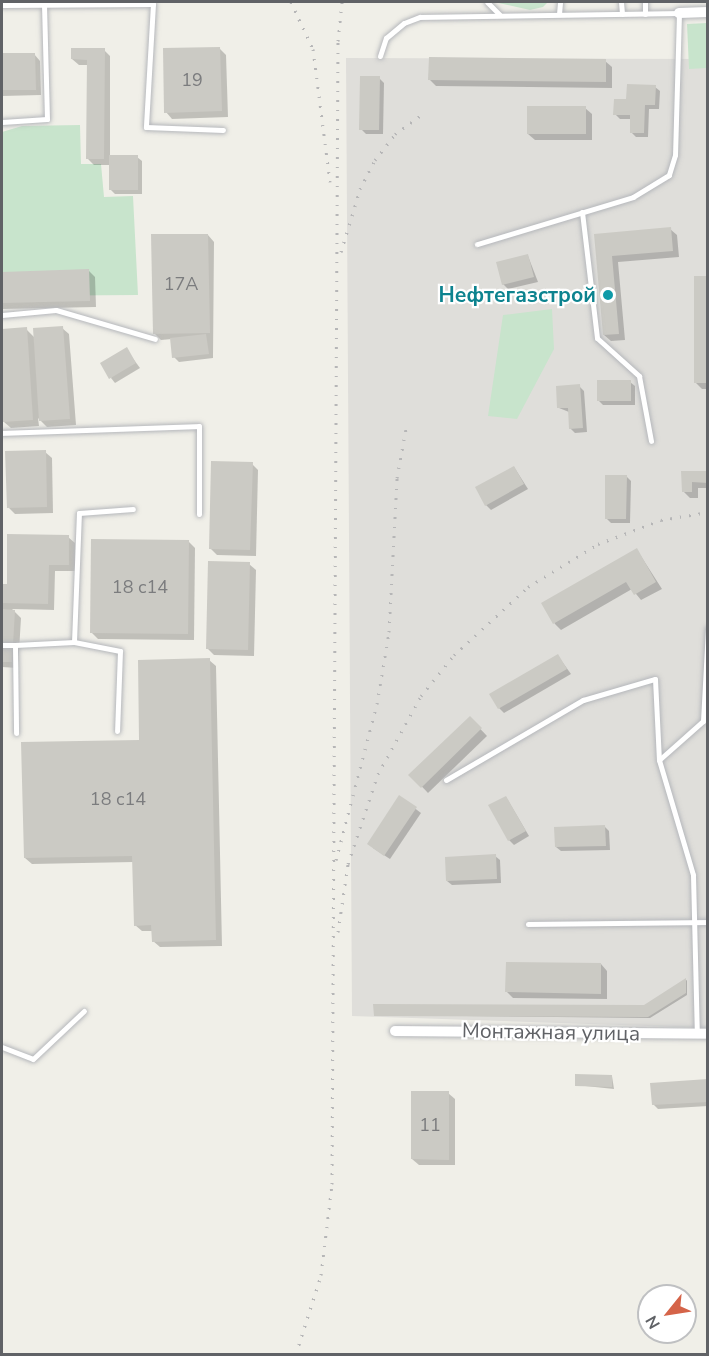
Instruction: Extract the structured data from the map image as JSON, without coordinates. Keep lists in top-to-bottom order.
{
  "streets": {
    "street": ["Монтажная улица"]
  },
  "places": ["Нефтегазстрой"],
  "house_numbers": [
    "19",
    "17А",
    "18 с14",
    "18 с14",
    "11"
  ],
  "north": "bottom left"
}
